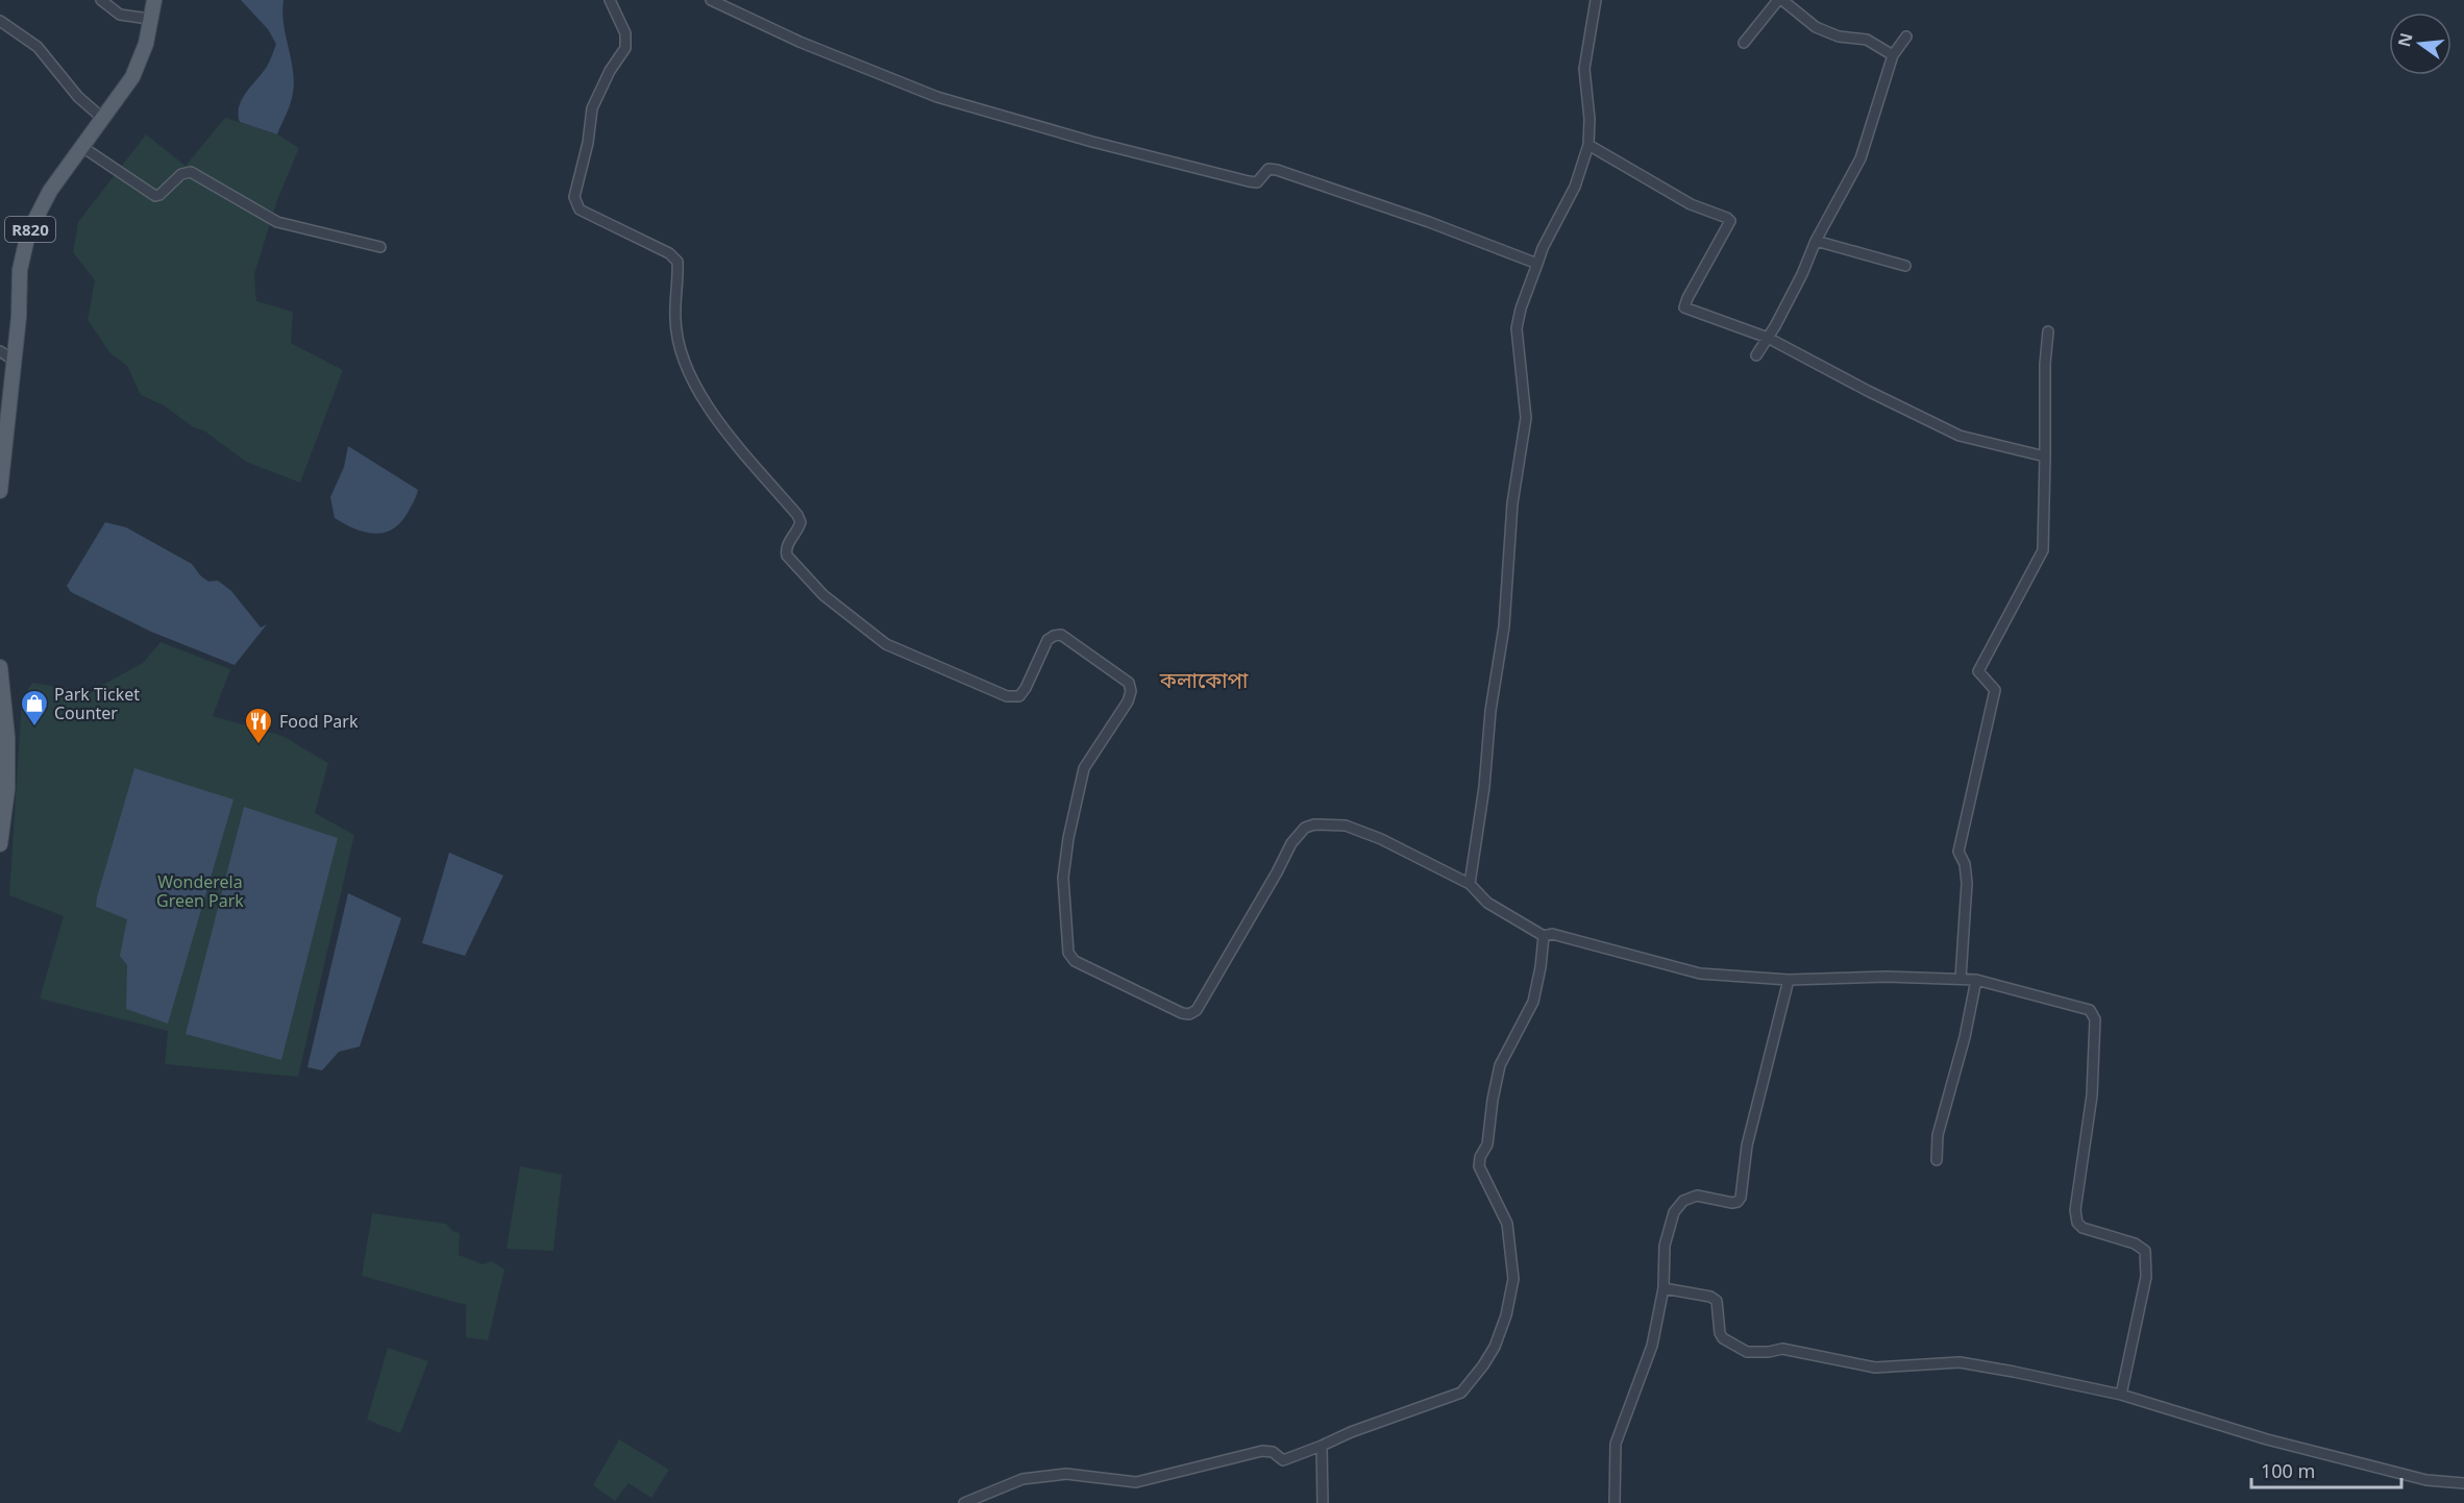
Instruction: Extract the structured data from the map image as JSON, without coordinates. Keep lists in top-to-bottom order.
{
  "streets": {
    "main road": ["R820"]
  },
  "districts": ["কলাকোপা"],
  "parks": ["Wonderela Green Park"],
  "places": {
    "shop": ["Park Ticket Counter"],
    "restaurant": ["Food Park"]
  },
  "scale_bar": "100 m",
  "north": "left"
}
